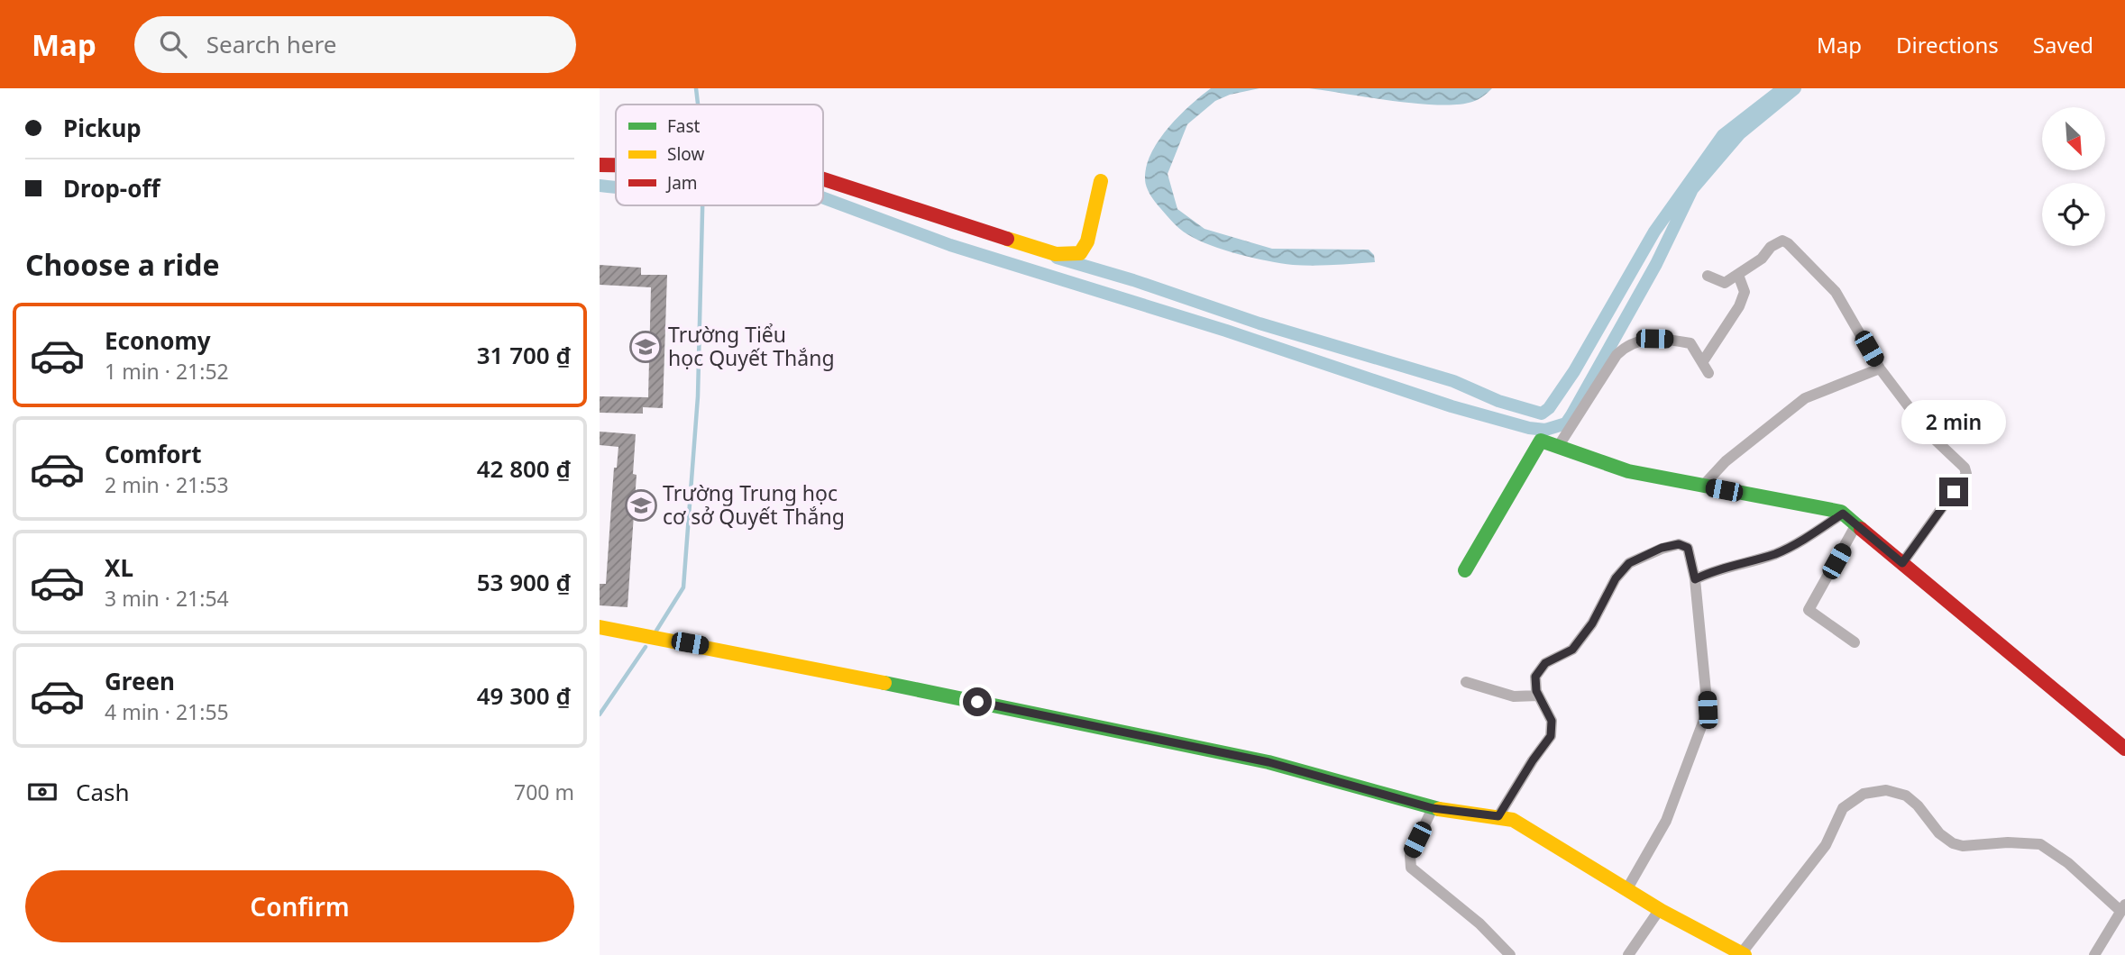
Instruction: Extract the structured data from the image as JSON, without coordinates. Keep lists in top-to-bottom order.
{
  "places": {
    "school or university": ["Trường Tiểu học Quyết Thắng", "Trường Trung học cơ sở Quyết Thắng"]
  },
  "legend": ["Fast", "Slow", "Jam"],
  "north": "bottom right",
  "page": {
    "header": "Map",
    "search": "Search here",
    "nav": ["Map", "Directions", "Saved"],
    "banner": ["Pickup", "Drop-off"],
    "heading": "Choose a ride",
    "list": [
      {
        "name": "Economy",
        "note": "1 min · 21:52",
        "value": "31 700 ₫"
      },
      {
        "name": "Comfort",
        "note": "2 min · 21:53",
        "value": "42 800 ₫"
      },
      {
        "name": "XL",
        "note": "3 min · 21:54",
        "value": "53 900 ₫"
      },
      {
        "name": "Green",
        "note": "4 min · 21:55",
        "value": "49 300 ₫"
      }
    ],
    "bubble": "2 min",
    "pay": ["Cash", "700 m"],
    "buttons": "Confirm"
  }
}
